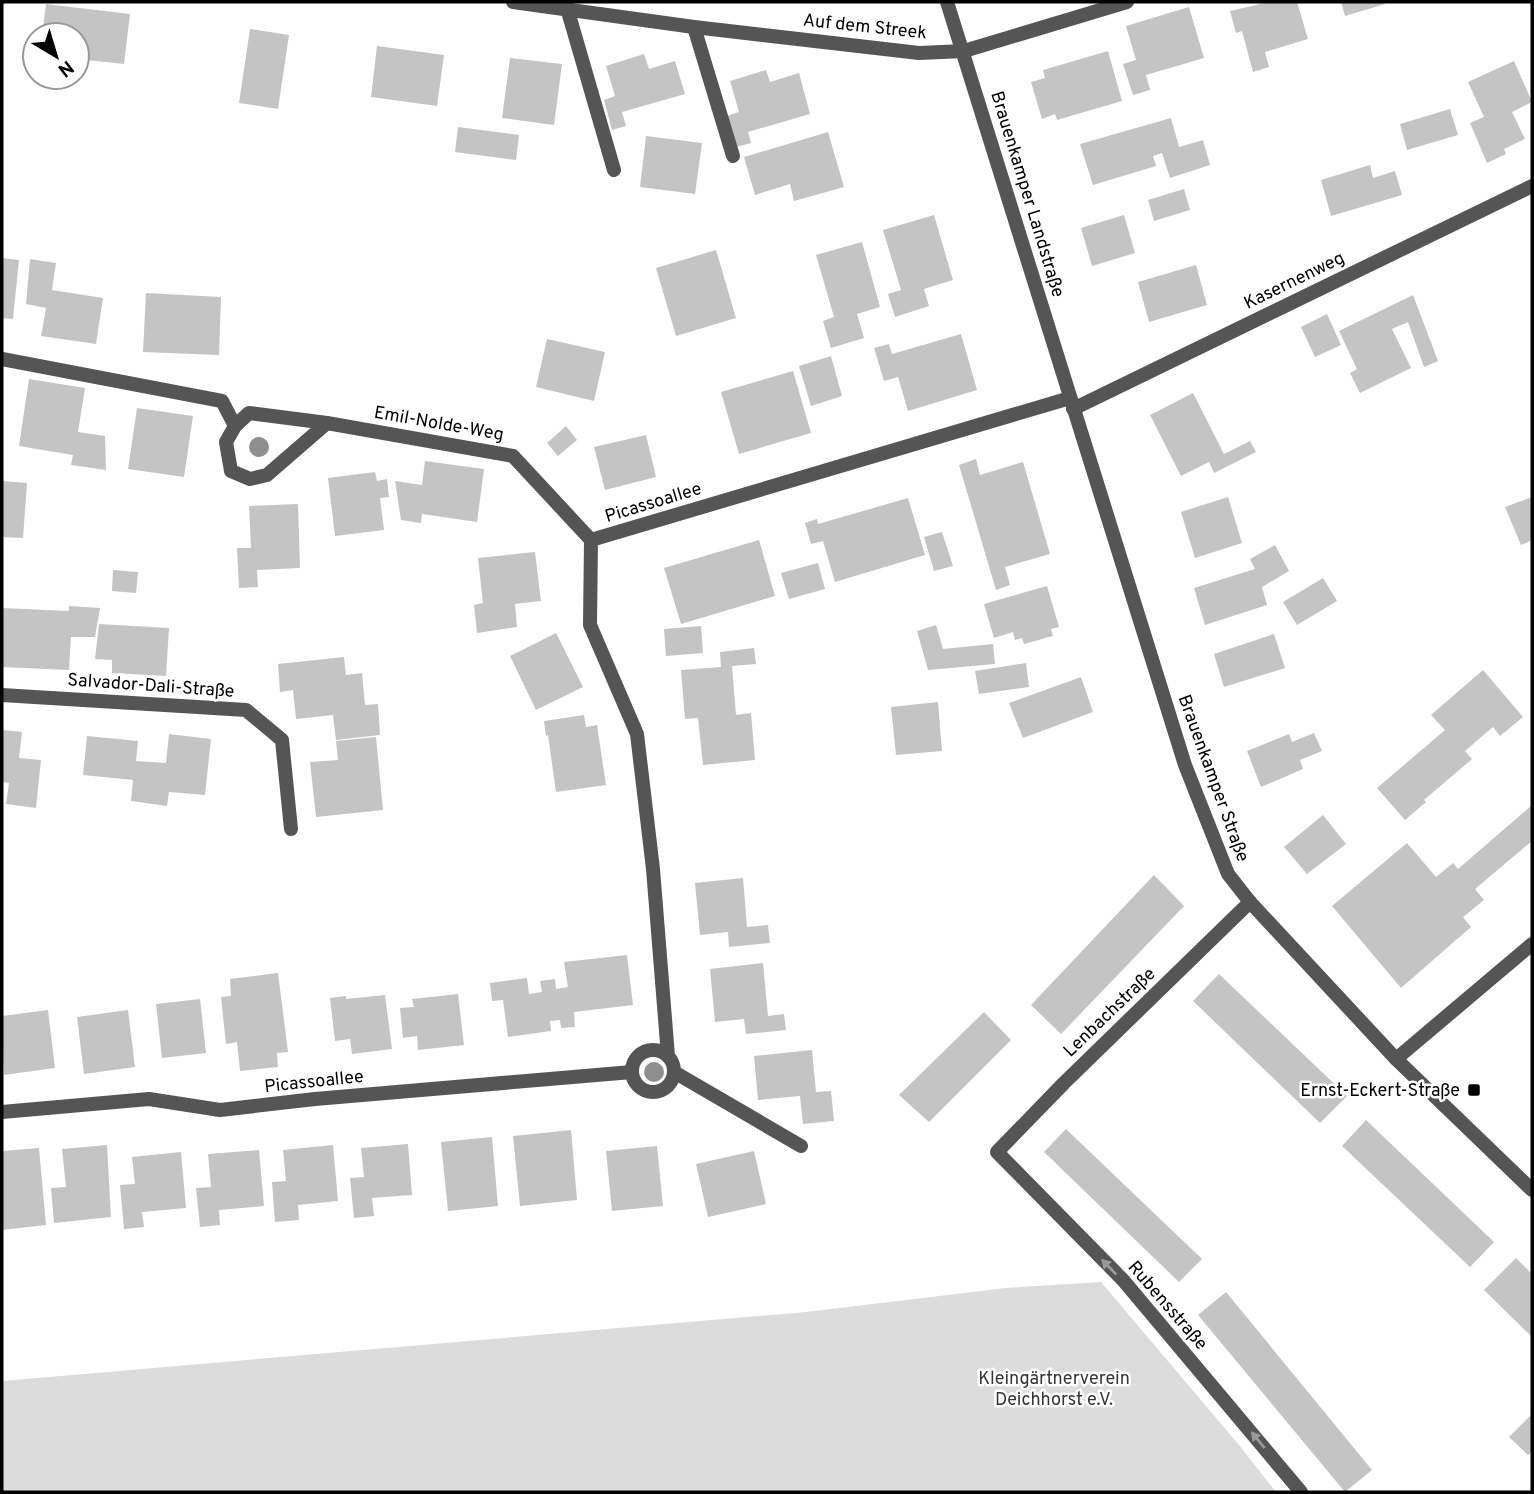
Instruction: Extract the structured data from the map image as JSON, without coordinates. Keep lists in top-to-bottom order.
{
  "streets": {
    "street": [
      "Auf dem Streek",
      "Brauenkamper Landstraße",
      "Kasernenweg",
      "Emil-Nolde-Weg",
      "Picassoallee",
      "Salvador-Dali-Straße",
      "Brauenkamper Straße",
      "Lenbachstraße",
      "Rubensstraße"
    ]
  },
  "crossings": [
    ["Auf dem Streek", "Brauenkamper Landstraße"],
    ["Brauenkamper Landstraße", "Kasernenweg"],
    ["Brauenkamper Landstraße", "Picassoallee"],
    ["Brauenkamper Landstraße", "Brauenkamper Straße"],
    ["Kasernenweg", "Picassoallee"],
    ["Kasernenweg", "Brauenkamper Straße"],
    ["Emil-Nolde-Weg", "Picassoallee"],
    ["Picassoallee", "Brauenkamper Straße"],
    ["Brauenkamper Straße", "Lenbachstraße"],
    ["Lenbachstraße", "Rubensstraße"]
  ],
  "one_way": ["Rubensstraße"],
  "parks": ["Kleingärtnerverein Deichhorst e.V."],
  "places": {
    "transit": ["Ernst-Eckert-Straße"]
  },
  "north": "bottom right"
}
